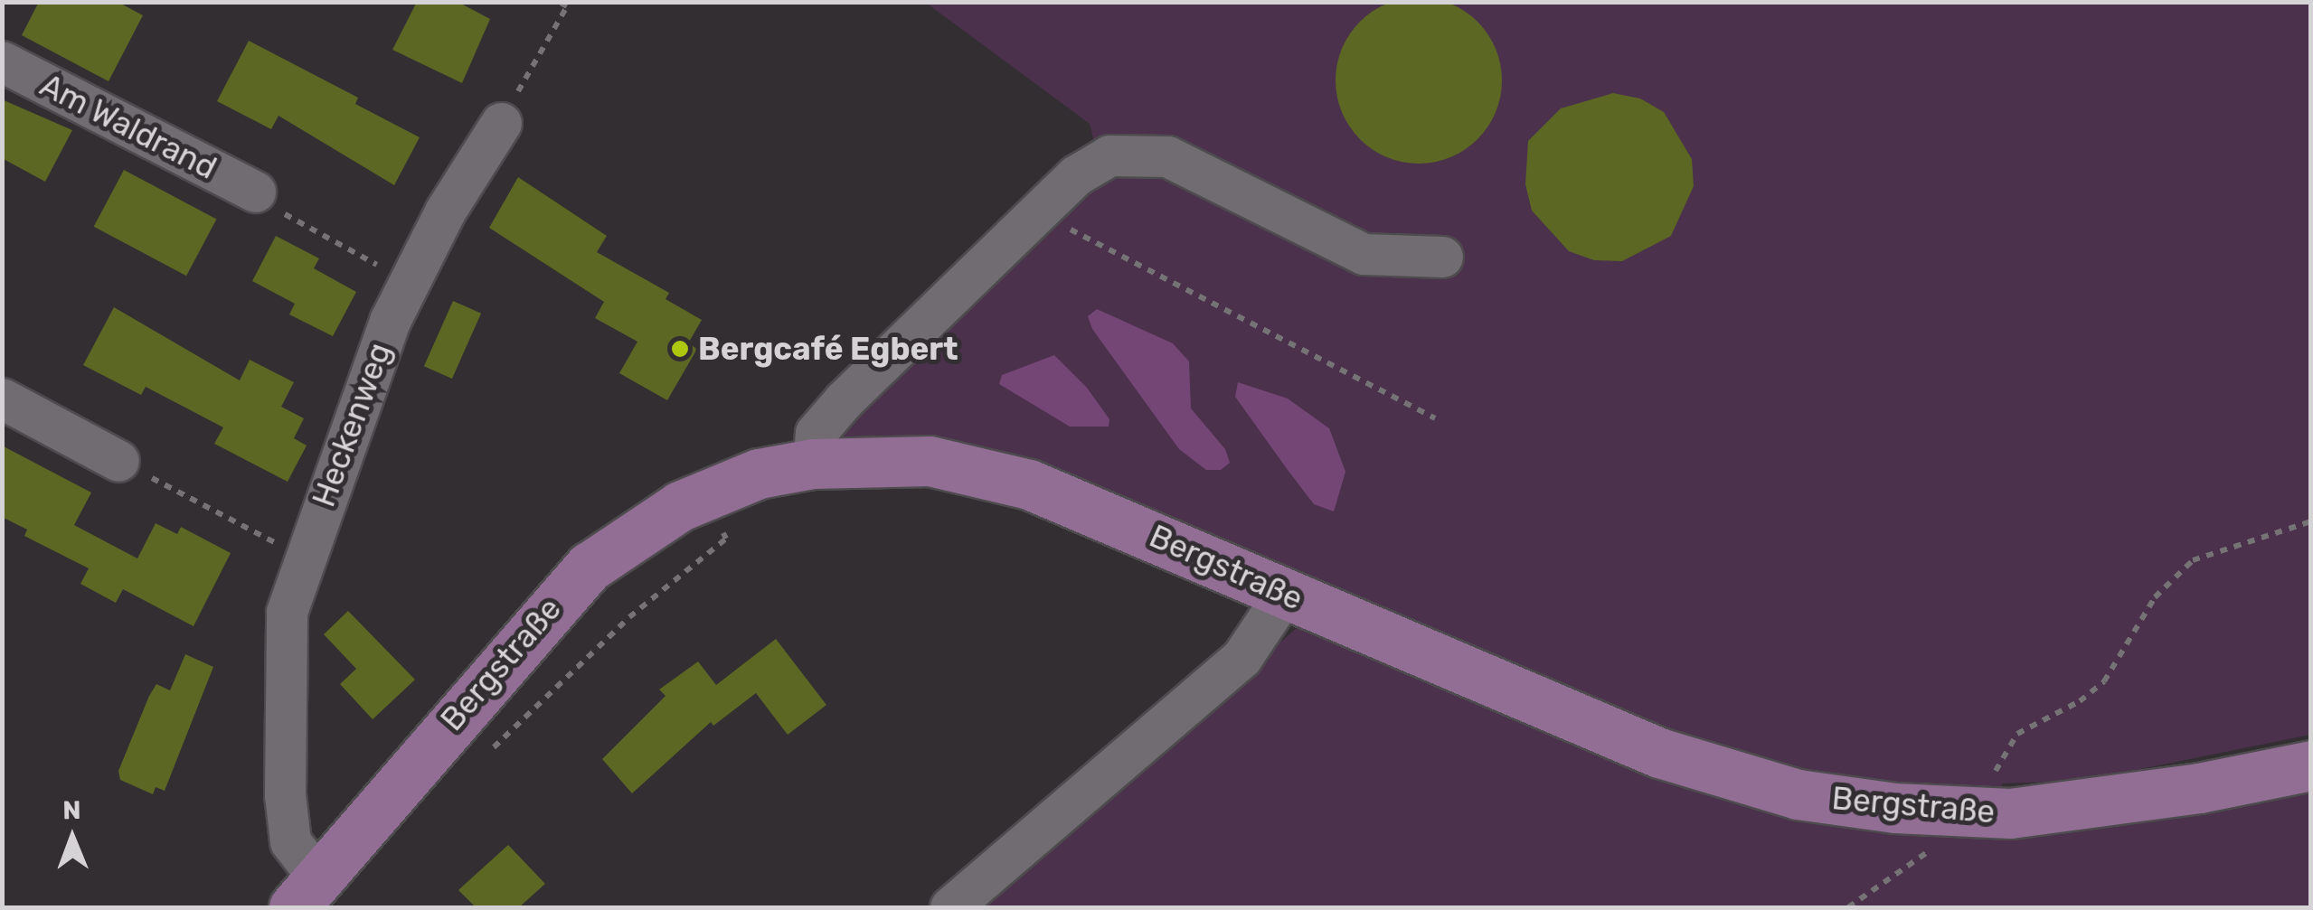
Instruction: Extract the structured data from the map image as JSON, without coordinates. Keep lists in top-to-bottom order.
{
  "streets": {
    "main road": ["Bergstraße"],
    "street": ["Am Waldrand", "Heckenweg"]
  },
  "crossings": [
    ["Heckenweg", "Bergstraße"]
  ],
  "places": ["Bergcafé Egbert"],
  "north": "top"
}
